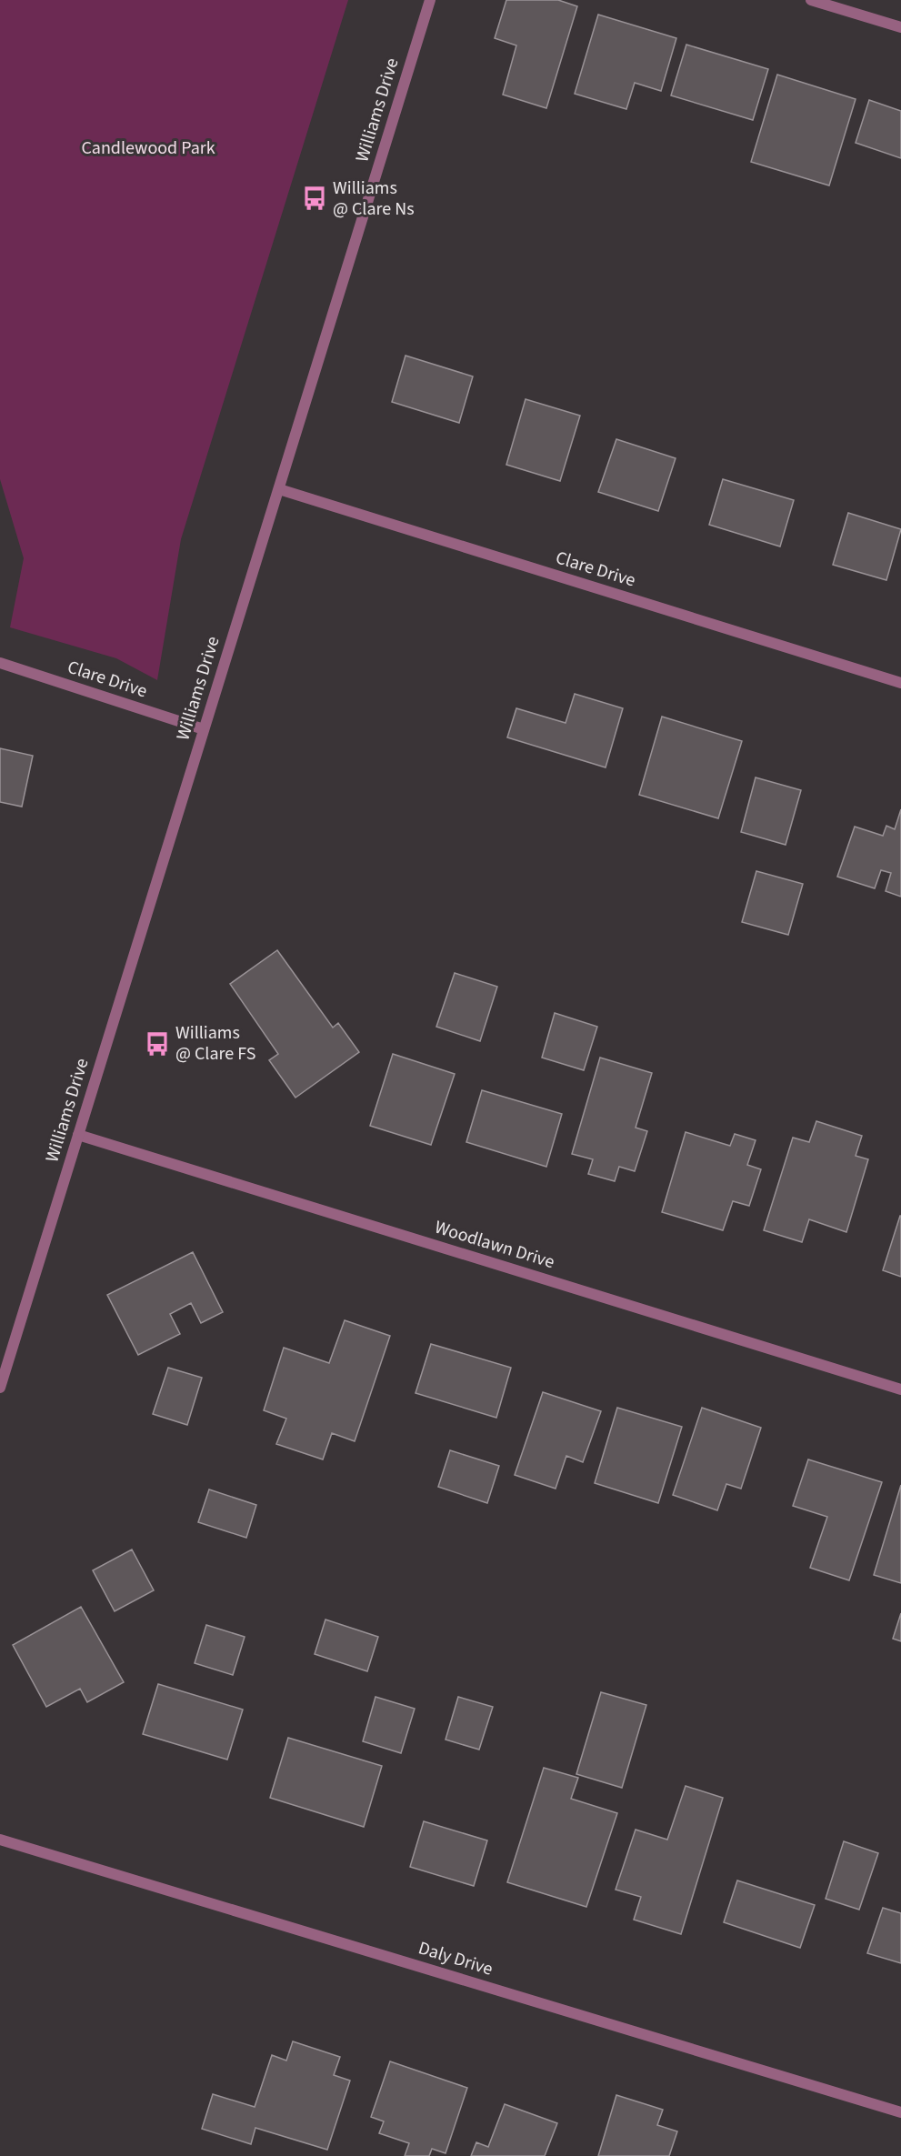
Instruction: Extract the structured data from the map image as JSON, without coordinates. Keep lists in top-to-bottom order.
{
  "streets": {
    "street": [
      "Williams Drive",
      "Clare Drive",
      "Woodlawn Drive",
      "Daly Drive"
    ]
  },
  "crossings": [
    ["Williams Drive", "Clare Drive"],
    ["Williams Drive", "Woodlawn Drive"]
  ],
  "parks": ["Candlewood Park"],
  "places": {
    "bus stop": ["Williams @ Clare Ns", "Williams @ Clare FS"]
  }
}
